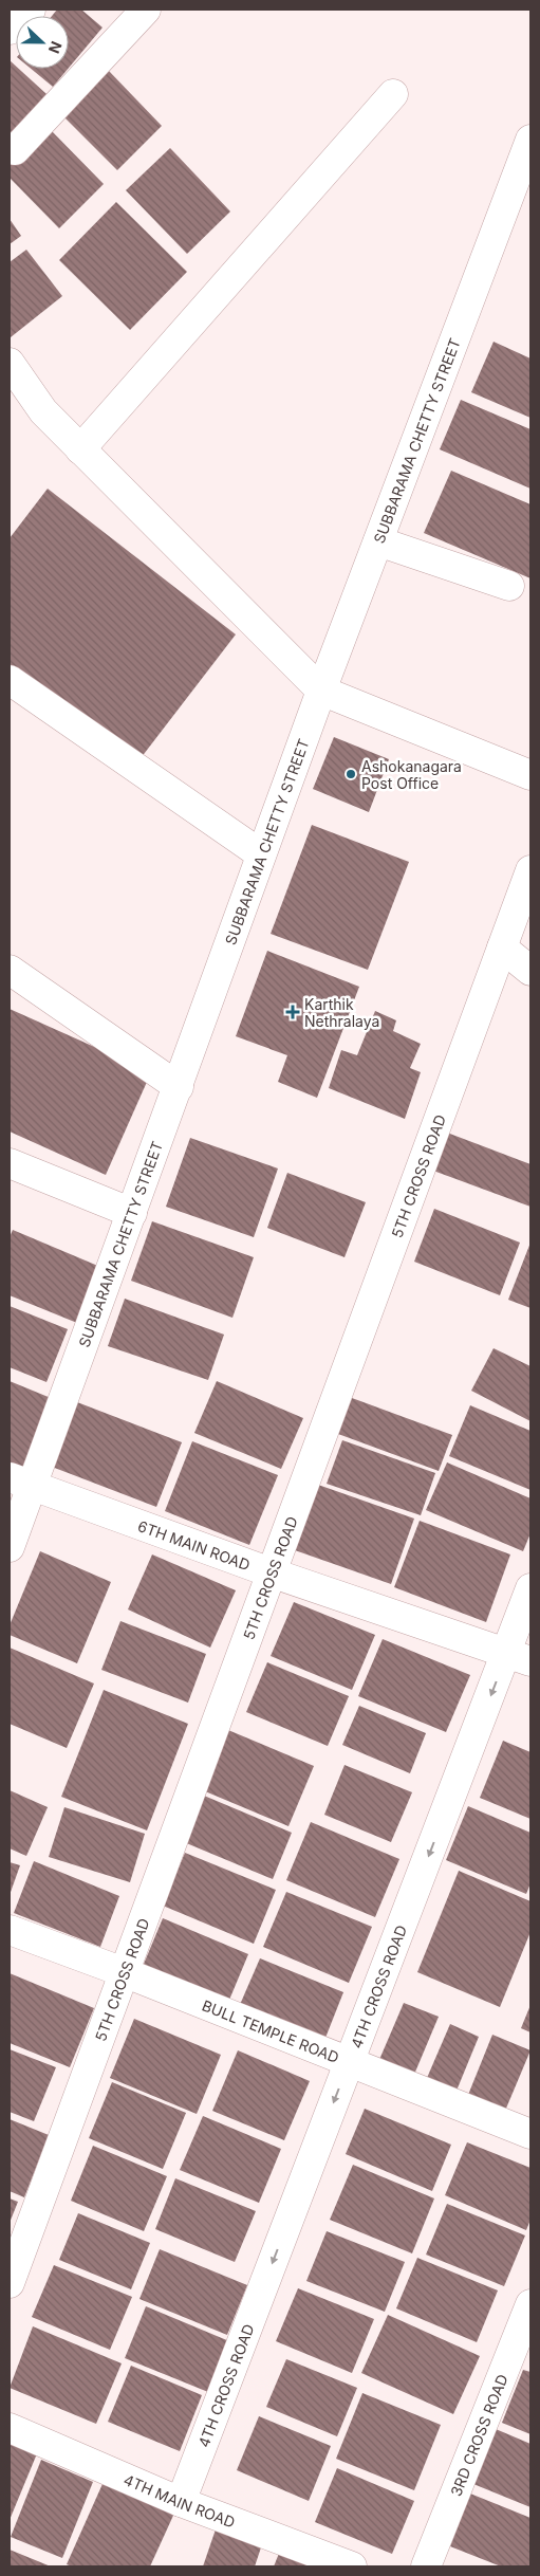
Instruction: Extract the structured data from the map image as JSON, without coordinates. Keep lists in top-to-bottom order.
{
  "streets": {
    "street": [
      "SUBBARAMA CHETTY STREET",
      "5TH CROSS ROAD",
      "6TH MAIN ROAD",
      "4TH CROSS ROAD",
      "BULL TEMPLE ROAD",
      "3RD CROSS ROAD",
      "4TH MAIN ROAD"
    ]
  },
  "crossings": [
    ["SUBBARAMA CHETTY STREET", "6TH MAIN ROAD"],
    ["5TH CROSS ROAD", "6TH MAIN ROAD"],
    ["5TH CROSS ROAD", "BULL TEMPLE ROAD"],
    ["6TH MAIN ROAD", "4TH CROSS ROAD"],
    ["4TH CROSS ROAD", "BULL TEMPLE ROAD"],
    ["4TH CROSS ROAD", "4TH MAIN ROAD"]
  ],
  "one_way": ["4TH CROSS ROAD"],
  "places": {
    "other": ["Ashokanagara Post Office"],
    "health": ["Karthik Nethralaya"]
  },
  "north": "right"
}
